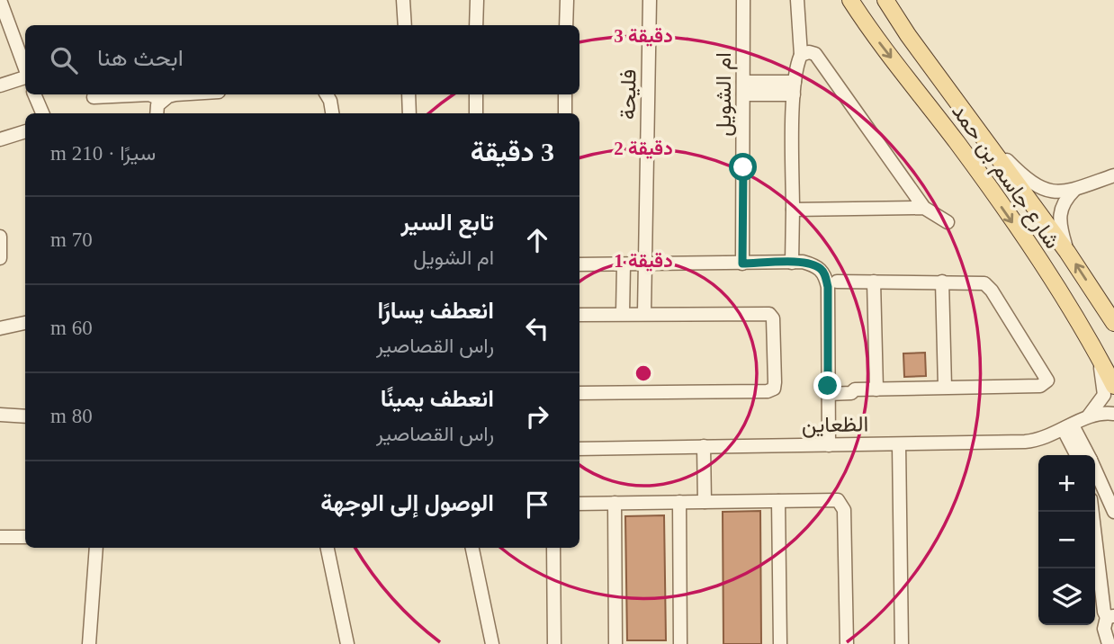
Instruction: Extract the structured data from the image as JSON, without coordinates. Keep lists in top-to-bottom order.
{
  "streets": {
    "main road": ["شارع جاسم بن حمد"],
    "street": ["فليحة", "ام الشويل", "الظعاين"]
  },
  "crossings": [
    ["شارع جاسم بن حمد", "الظعاين"]
  ],
  "page": {
    "search": "ابحث هنا",
    "heading": ["3 دقيقة", "سيرًا · 210 m"],
    "list": [
      ["تابع السير", "ام الشويل", "70 m"],
      ["انعطف يسارًا", "راس القصاصير", "60 m"],
      ["انعطف يمينًا", "راس القصاصير", "80 m"],
      "الوصول إلى الوجهة"
    ],
    "map_buttons": ["+", "−"]
  },
  "rings": ["3 دقيقة", "2 دقيقة", "1 دقيقة"]
}
